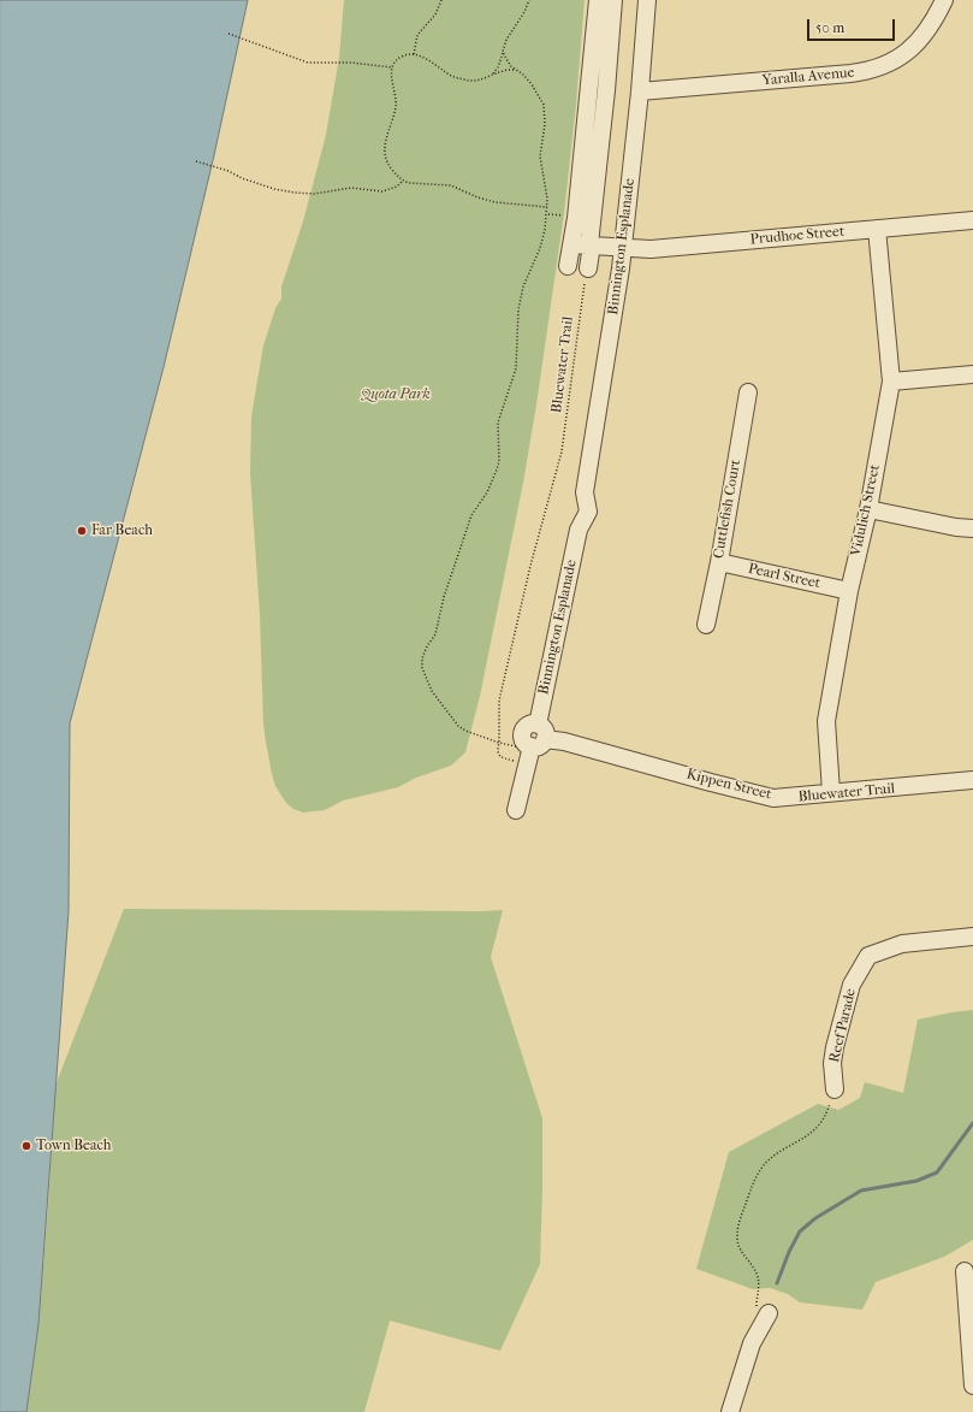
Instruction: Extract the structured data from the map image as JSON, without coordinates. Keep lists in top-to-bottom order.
{
  "streets": {
    "street": [
      "Yaralla Avenue",
      "Prudhoe Street",
      "Binnington Esplanade",
      "Cuttlefish Court",
      "Vidulich Street",
      "Pearl Street",
      "Kippen Street",
      "Reef Parade"
    ],
    "path": ["Bluewater Trail"]
  },
  "crossings": [
    ["Yaralla Avenue", "Binnington Esplanade"],
    ["Prudhoe Street", "Binnington Esplanade"],
    ["Prudhoe Street", "Vidulich Street"],
    ["Binnington Esplanade", "Bluewater Trail"],
    ["Binnington Esplanade", "Kippen Street"],
    ["Bluewater Trail", "Kippen Street"],
    ["Cuttlefish Court", "Pearl Street"],
    ["Vidulich Street", "Pearl Street"],
    ["Vidulich Street", "Kippen Street"]
  ],
  "parks": ["Quota Park"],
  "places": ["Far Beach", "Town Beach"],
  "scale_bar": "50 m"
}
